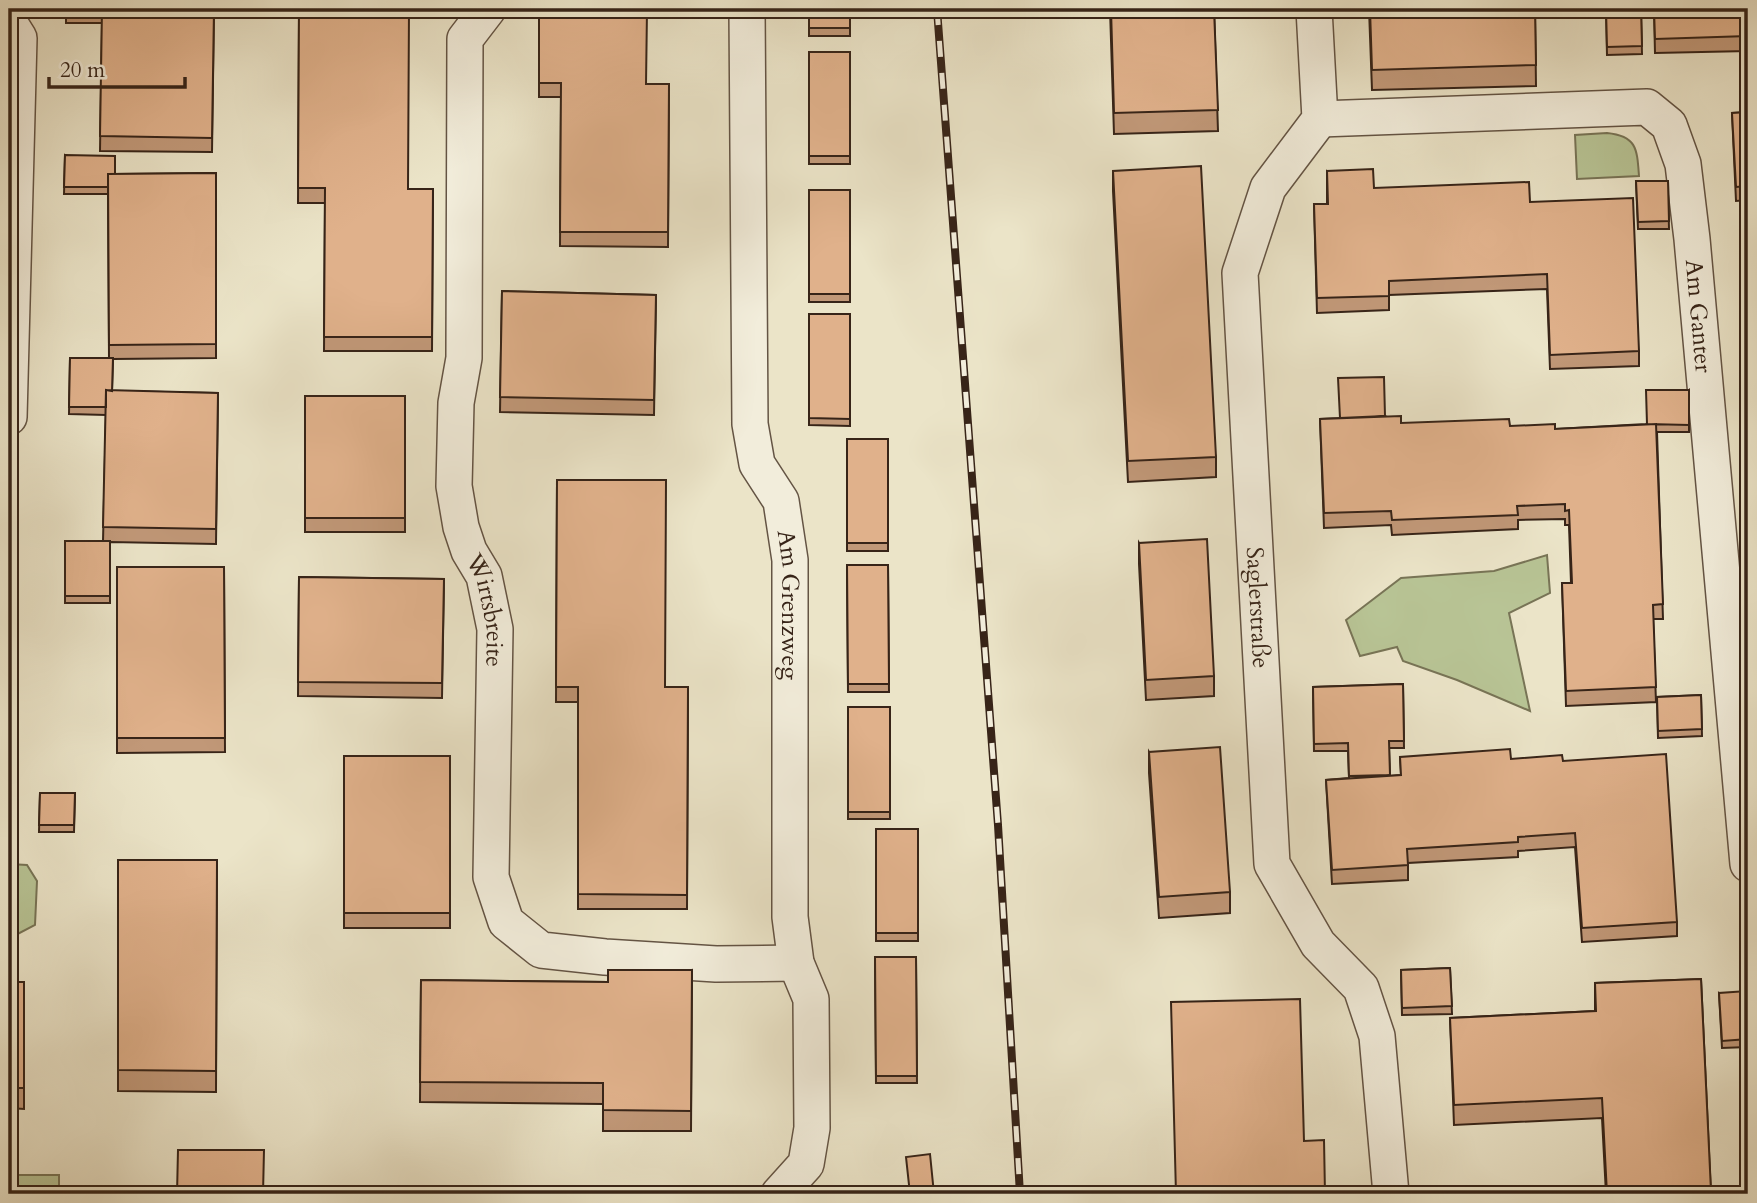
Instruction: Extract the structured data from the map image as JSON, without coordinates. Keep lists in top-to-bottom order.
{
  "streets": {
    "street": [
      "Am Ganter",
      "Am Grenzweg",
      "Saglerstraße",
      "Wirtsbreite"
    ]
  },
  "crossings": [
    ["Am Ganter", "Saglerstraße"],
    ["Am Grenzweg", "Wirtsbreite"]
  ],
  "scale_bar": "20 m"
}
